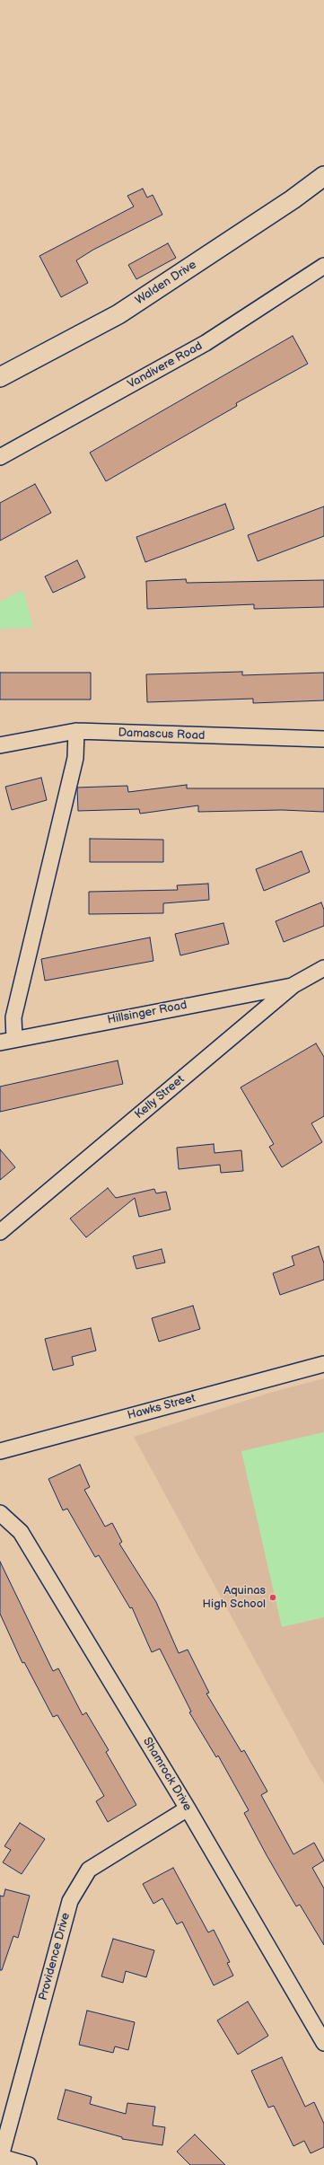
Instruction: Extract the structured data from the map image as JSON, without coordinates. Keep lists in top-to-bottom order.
{
  "streets": {
    "street": [
      "Walden Drive",
      "Vandivere Road",
      "Damascus Road",
      "Hillsinger Road",
      "Kelly Street",
      "Hawks Street",
      "Shamrock Drive",
      "Providence Drive"
    ]
  },
  "crossings": [
    ["Hillsinger Road", "Kelly Street"],
    ["Shamrock Drive", "Providence Drive"]
  ],
  "places": ["Aquinas High School"]
}
